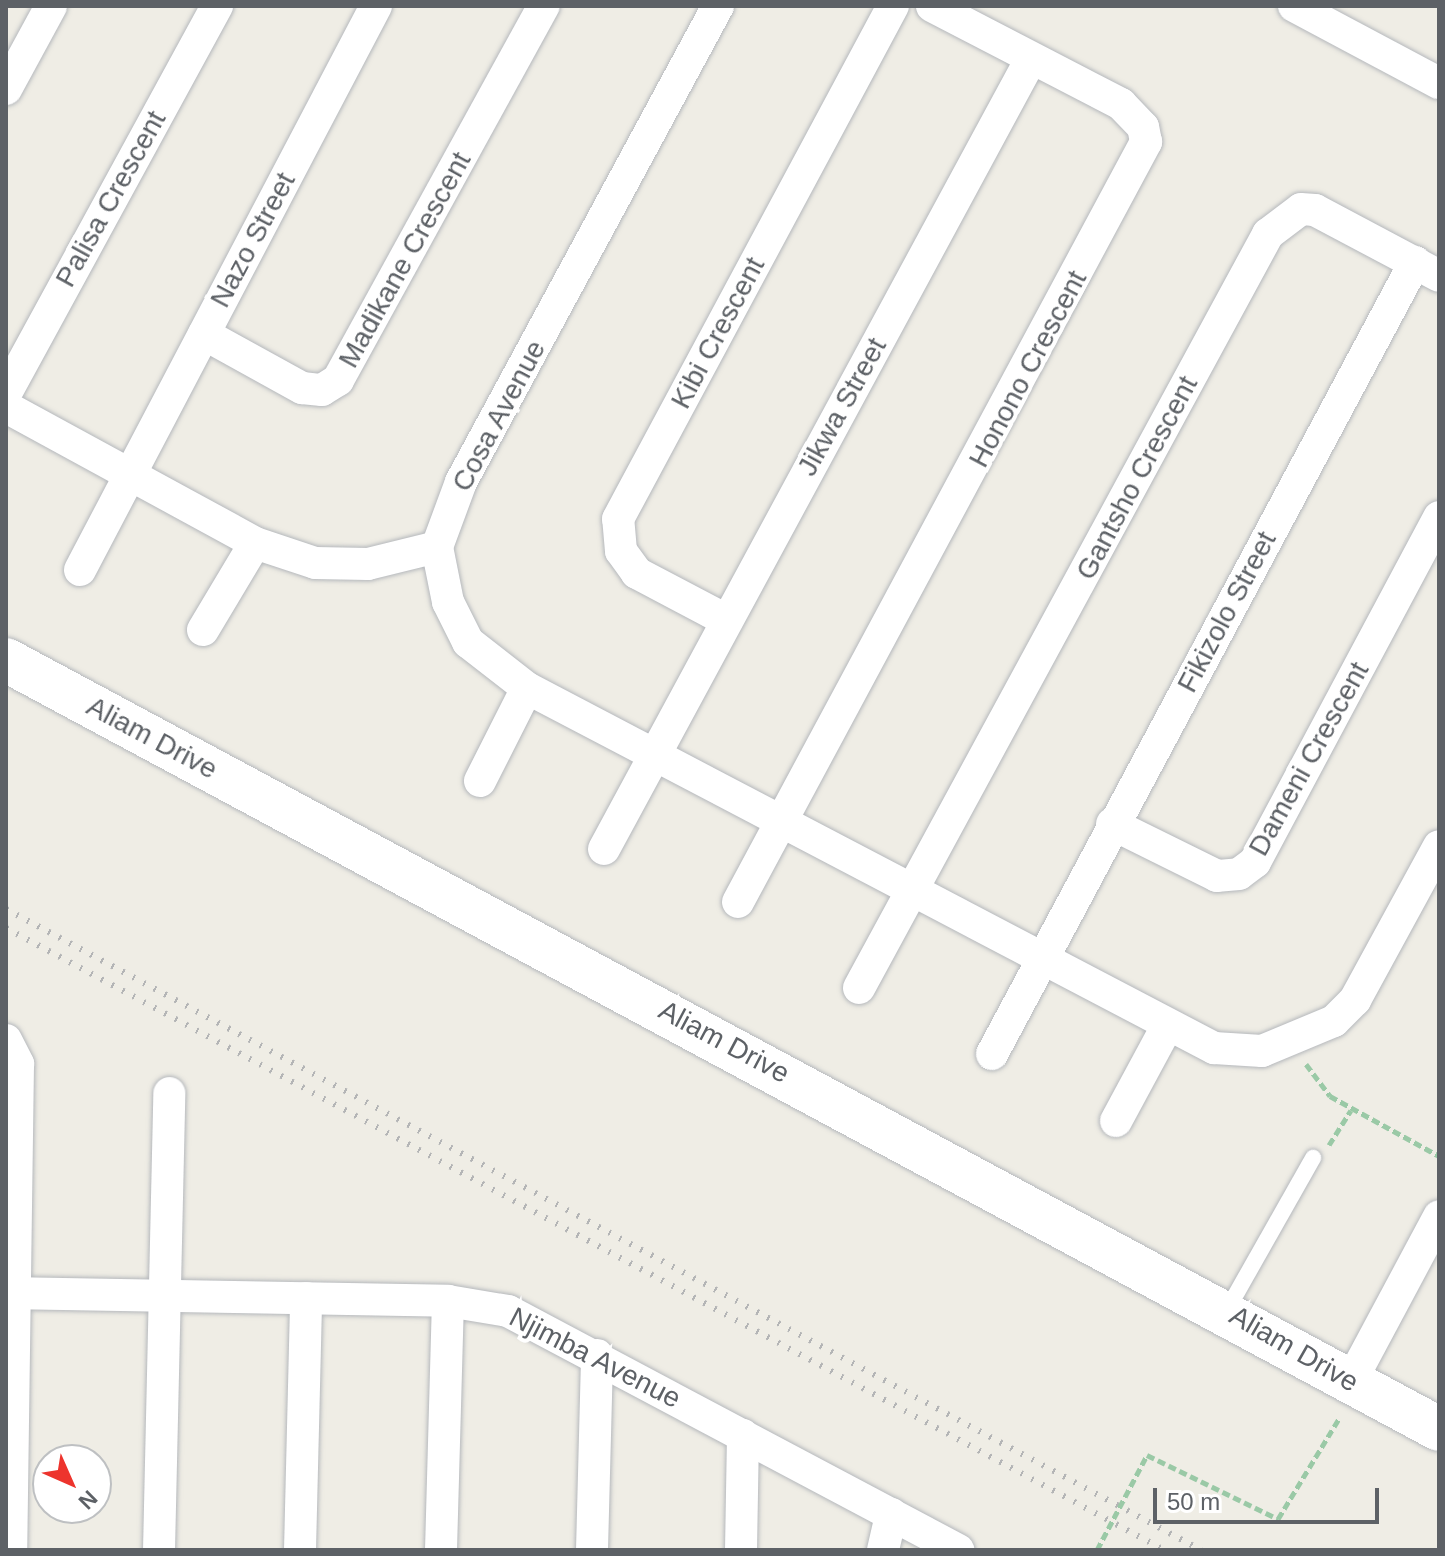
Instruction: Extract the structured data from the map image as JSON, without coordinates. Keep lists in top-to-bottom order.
{
  "streets": {
    "street": [
      "Palisa Crescent",
      "Nazo Street",
      "Madikane Crescent",
      "Kibi Crescent",
      "Honono Crescent",
      "Jikwa Street",
      "Cosa Avenue",
      "Gantsho Crescent",
      "Fikizolo Street",
      "Aliam Drive",
      "Dameni Crescent",
      "Njimba Avenue"
    ]
  },
  "crossings": [
    ["Nazo Street", "Madikane Crescent"],
    ["Kibi Crescent", "Jikwa Street"],
    ["Honono Crescent", "Jikwa Street"],
    ["Gantsho Crescent", "Fikizolo Street"],
    ["Fikizolo Street", "Dameni Crescent"]
  ],
  "scale_bar": "50 m",
  "north": "bottom right"
}
